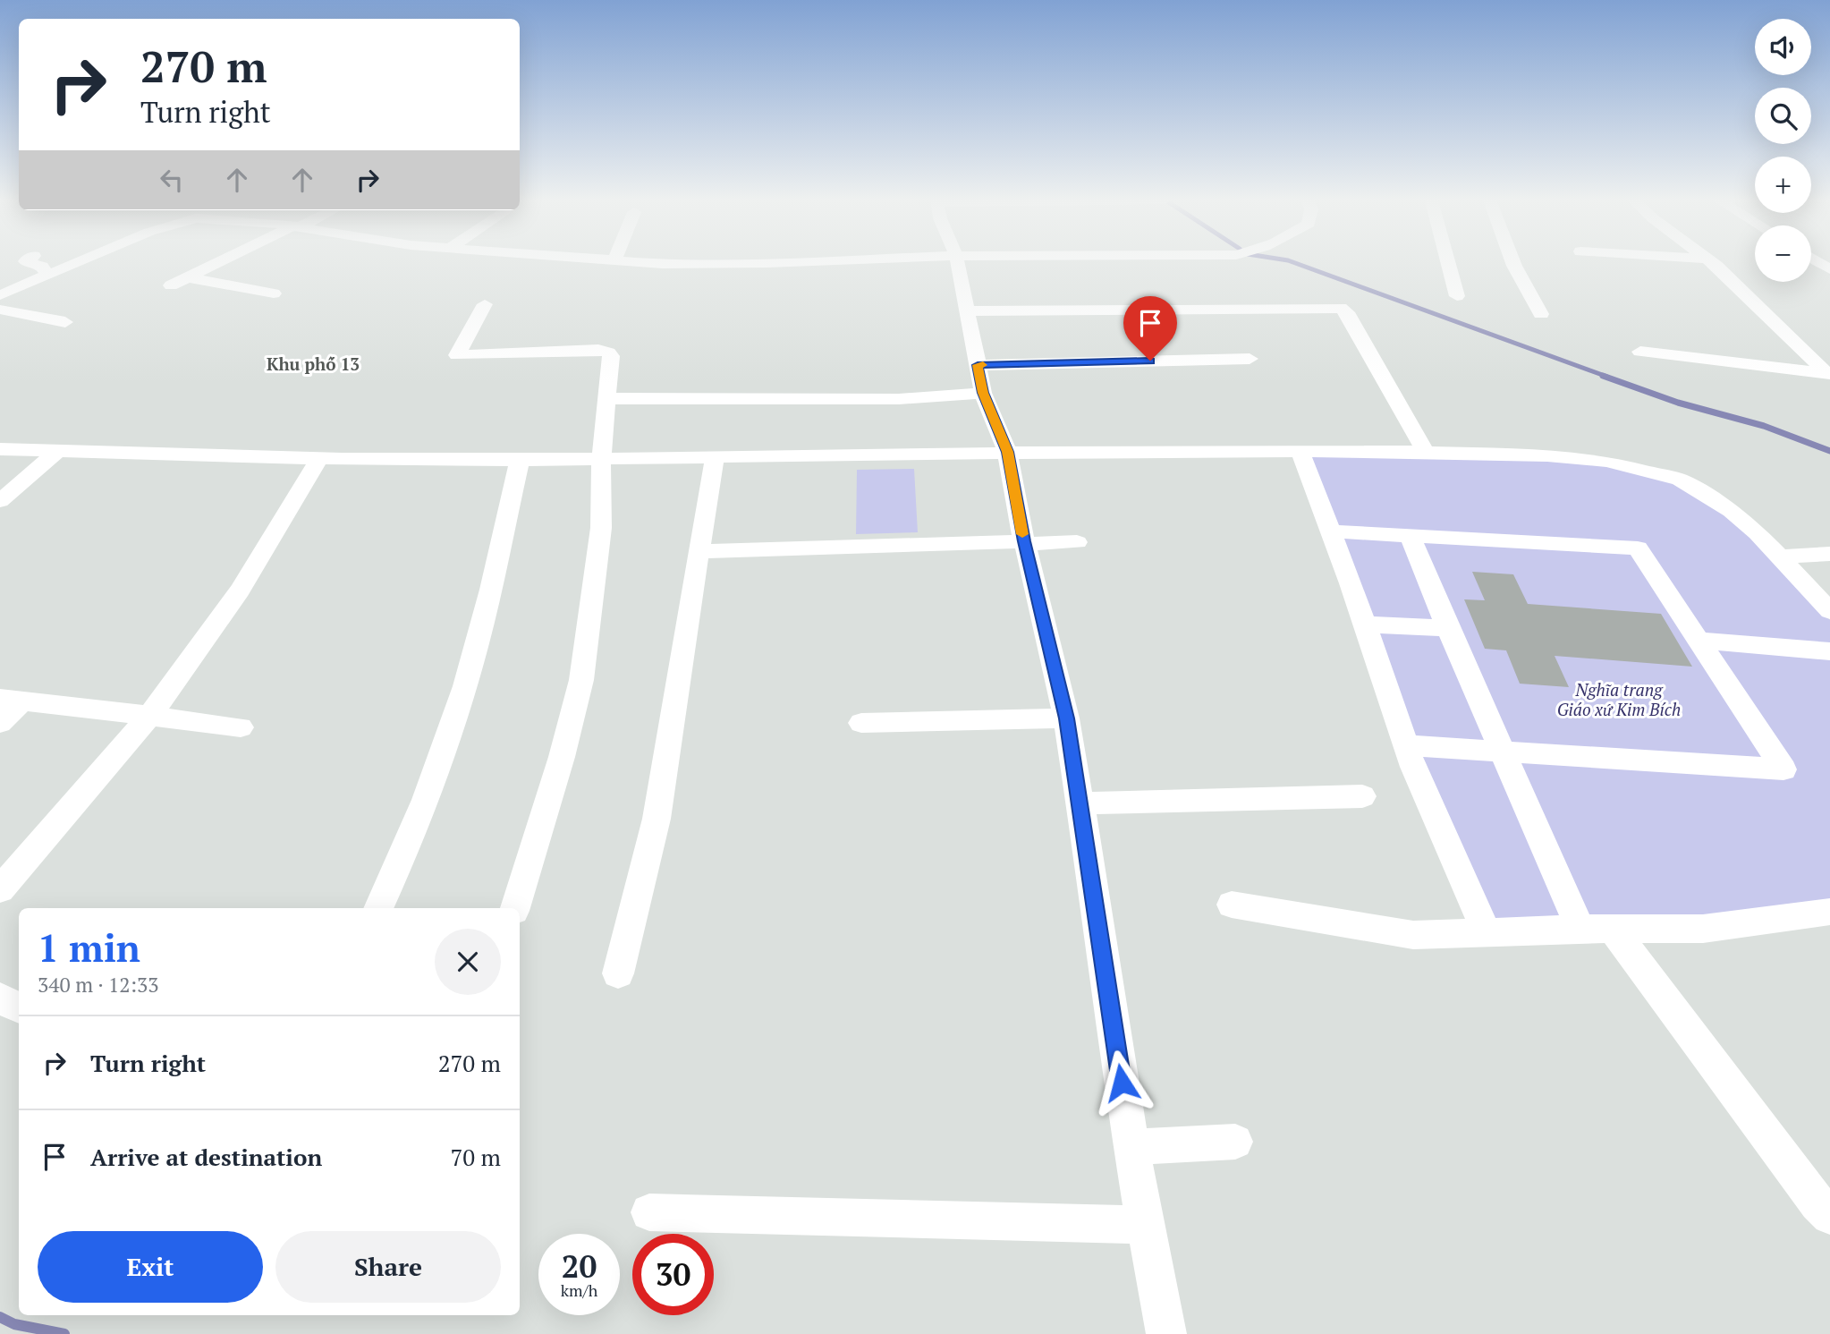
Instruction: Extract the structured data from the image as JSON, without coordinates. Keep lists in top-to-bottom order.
{
  "districts": ["Khu phố 13"],
  "parks": ["Nghĩa trang Giáo xứ Kim Bích"],
  "page": {
    "map_buttons": ["+", "−"],
    "turn": ["270 m", "Turn right"],
    "heading": ["1 min", "340 m · 12:33"],
    "list": [
      {
        "name": "Turn right",
        "value": "270 m"
      },
      {
        "name": "Arrive at destination",
        "value": "70 m"
      }
    ],
    "buttons": ["Exit", "Share"],
    "speed": "20 km/h",
    "limit": "30"
  }
}
